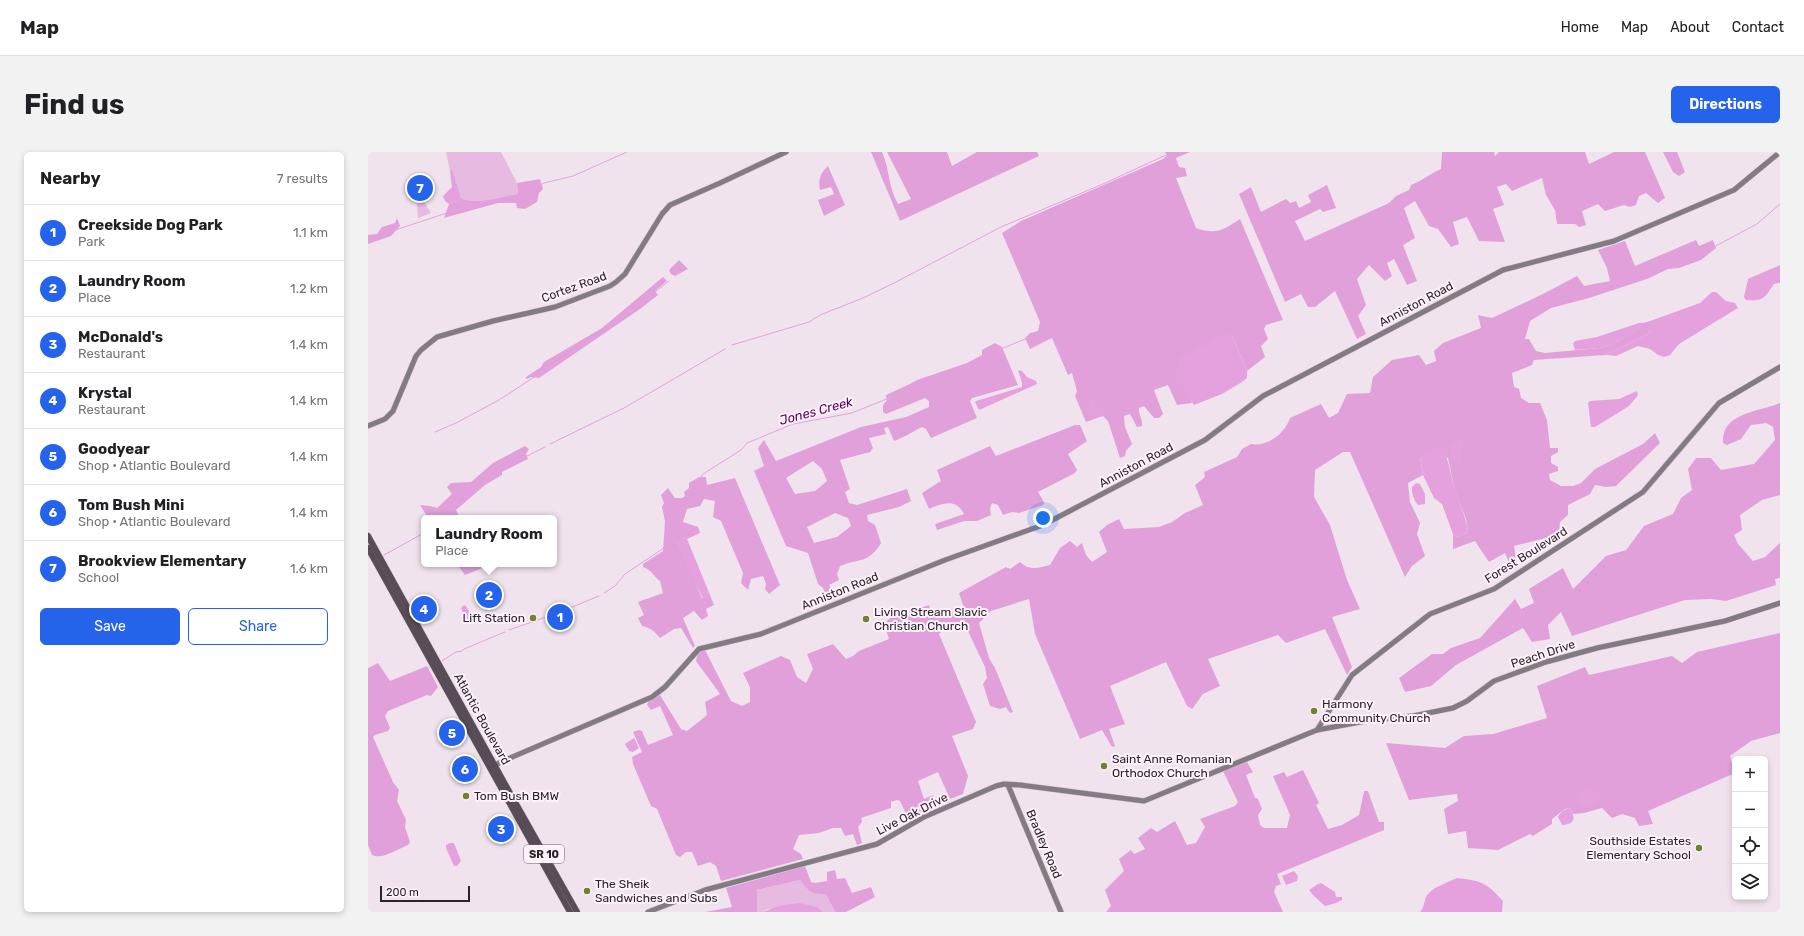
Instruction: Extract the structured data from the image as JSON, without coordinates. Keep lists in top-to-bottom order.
{
  "streets": {
    "highway": ["Atlantic Boulevard", "SR 10"],
    "street": [
      "Cortez Road",
      "Anniston Road",
      "Forest Boulevard",
      "Peach Drive",
      "Live Oak Drive",
      "Bradley Road"
    ]
  },
  "crossings": [
    ["Anniston Road", "Atlantic Boulevard"],
    ["Forest Boulevard", "Peach Drive"],
    ["Forest Boulevard", "Live Oak Drive"],
    ["Peach Drive", "Live Oak Drive"],
    ["Live Oak Drive", "Bradley Road"]
  ],
  "water": ["Jones Creek"],
  "places": [
    "Lift Station",
    "Living Stream Slavic Christian Church",
    "Harmony Community Church",
    "Saint Anne Romanian Orthodox Church",
    "Tom Bush BMW",
    "Southside Estates Elementary School",
    "The Sheik Sandwiches and Subs"
  ],
  "scale_bar": "200 m",
  "page": {
    "header": "Map",
    "nav": [
      "Home",
      "Map",
      "About",
      "Contact"
    ],
    "buttons": [
      "Directions",
      ["Save", "Share"]
    ],
    "title": "Find us",
    "heading": ["Nearby", "7 results"],
    "pins": [
      "7",
      "2",
      "4",
      "1",
      "5",
      "6",
      "3"
    ],
    "list": [
      {
        "mark": "1",
        "name": "Creekside Dog Park",
        "note": "Park",
        "value": "1.1 km"
      },
      {
        "mark": "2",
        "name": "Laundry Room",
        "note": "Place",
        "value": "1.2 km"
      },
      {
        "mark": "3",
        "name": "McDonald's",
        "note": "Restaurant",
        "value": "1.4 km"
      },
      {
        "mark": "4",
        "name": "Krystal",
        "note": "Restaurant",
        "value": "1.4 km"
      },
      {
        "mark": "5",
        "name": "Goodyear",
        "note": "Shop · Atlantic Boulevard",
        "value": "1.4 km"
      },
      {
        "mark": "6",
        "name": "Tom Bush Mini",
        "note": "Shop · Atlantic Boulevard",
        "value": "1.4 km"
      },
      {
        "mark": "7",
        "name": "Brookview Elementary",
        "note": "School",
        "value": "1.6 km"
      }
    ],
    "popup": ["Laundry Room", "Place"],
    "map_buttons": ["+", "−"],
    "scale": "200 m"
  }
}
